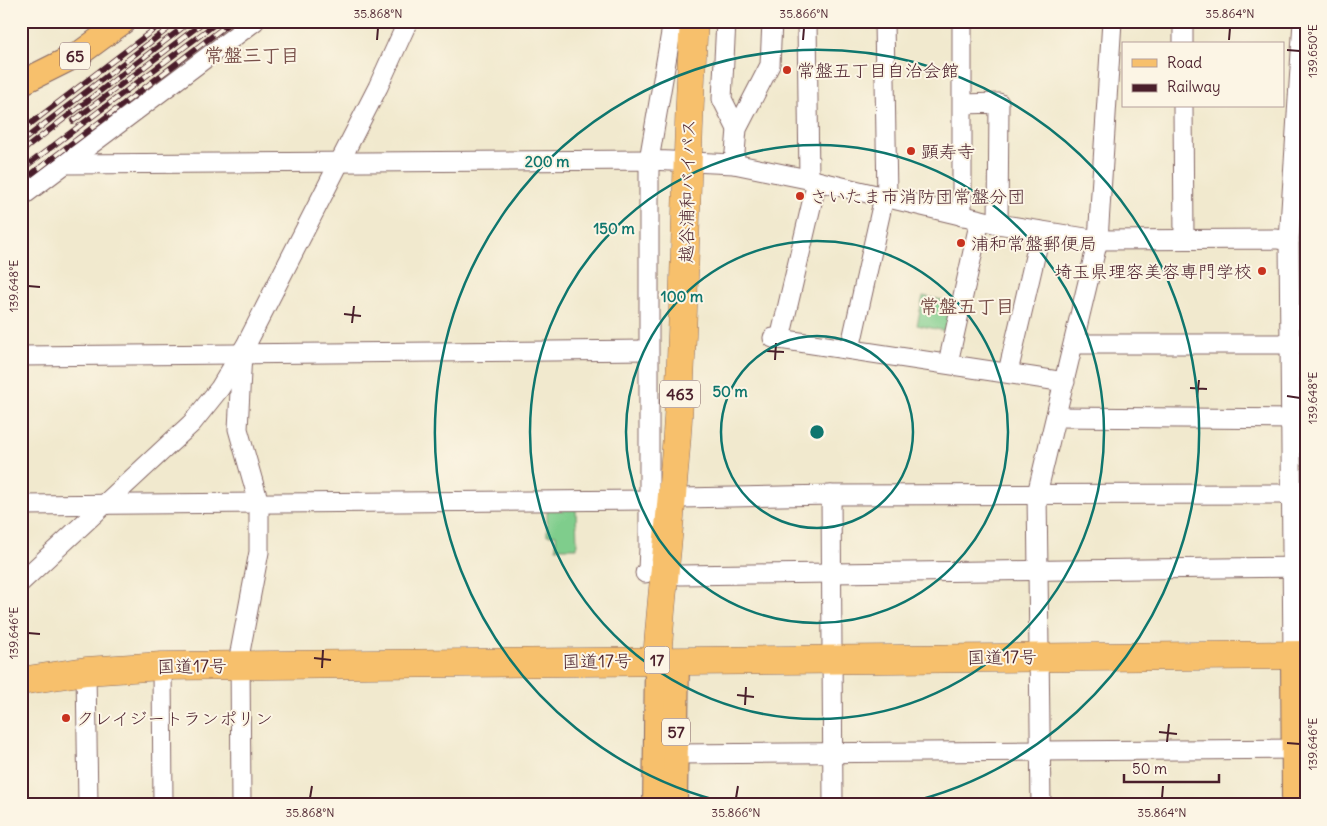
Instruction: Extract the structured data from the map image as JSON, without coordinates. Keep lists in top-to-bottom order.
{
  "streets": {
    "highway": [
      "越谷浦和バイパス",
      "463",
      "国道17号",
      "17"
    ],
    "main road": ["65", "57"]
  },
  "crossings": [
    ["越谷浦和バイパス", "国道17号"],
    ["越谷浦和バイパス", "57"],
    ["国道17号", "57"]
  ],
  "districts": ["常盤三丁目", "常盤五丁目"],
  "places": [
    "常盤五丁目自治会館",
    "顕寿寺",
    "さいたま市消防団常盤分団",
    "浦和常盤郵便局",
    "埼玉県理容美容専門学校",
    "クレイジートランポリン"
  ],
  "legend": ["Road", "Railway"],
  "scale_bar": "50 m",
  "coordinates": [
    "35.868°N",
    "35.866°N",
    "35.864°N",
    "139.650°E",
    "139.648°E",
    "139.646°E"
  ],
  "rings": [
    "200 m",
    "150 m",
    "100 m",
    "50 m"
  ]
}
